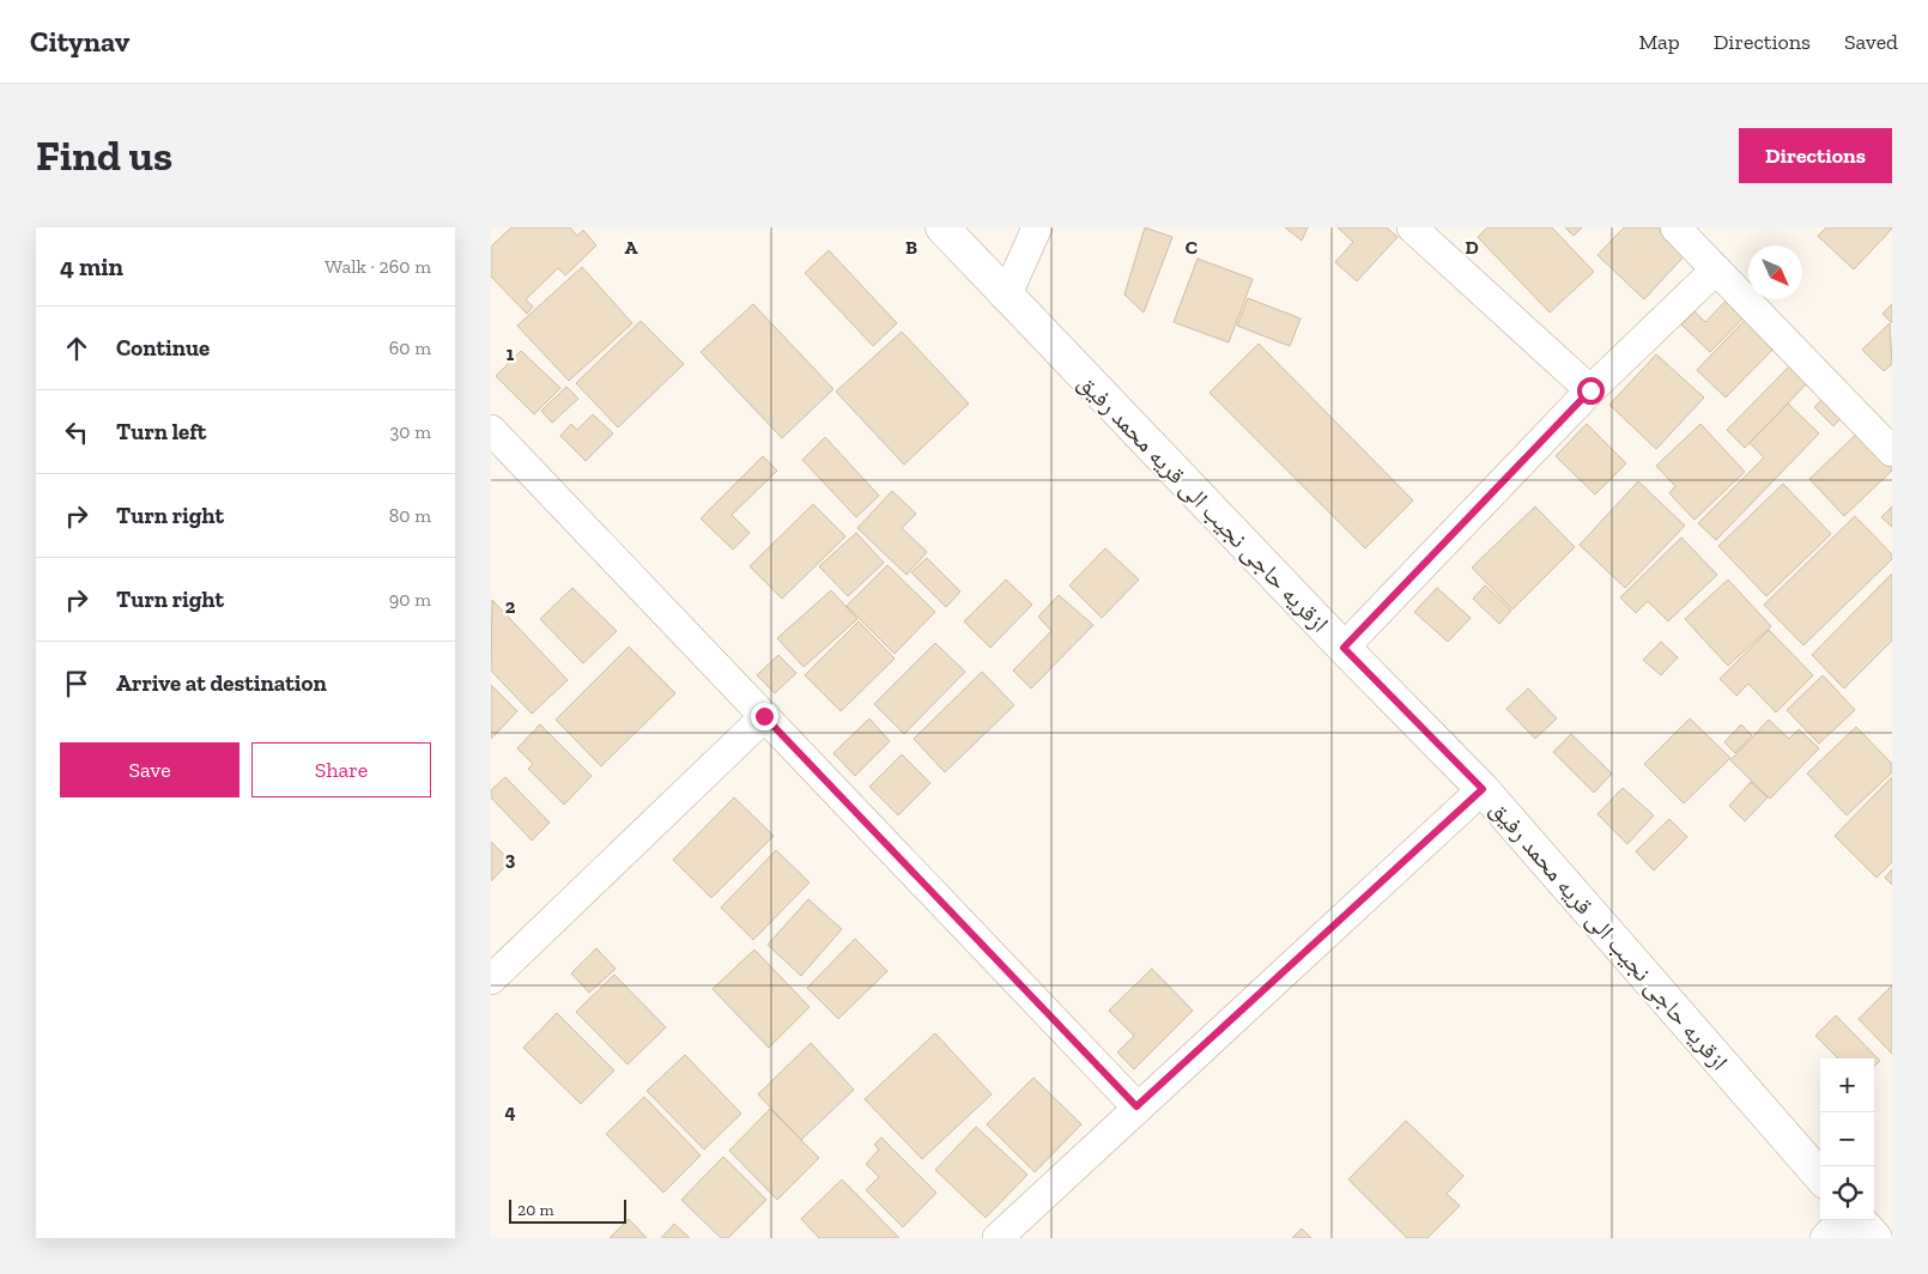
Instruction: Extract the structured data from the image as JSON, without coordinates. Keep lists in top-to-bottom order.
{
  "streets": {
    "street": ["ازقریه حاجی نجیب الی قریه محمد رفیق"]
  },
  "scale_bar": "20 m",
  "north": "bottom right",
  "page": {
    "header": "Citynav",
    "nav": ["Map", "Directions", "Saved"],
    "buttons": [
      "Directions",
      ["Save", "Share"]
    ],
    "title": "Find us",
    "heading": ["4 min", "Walk · 260 m"],
    "list": [
      ["Continue", "60 m"],
      ["Turn left", "30 m"],
      ["Turn right", "80 m"],
      ["Turn right", "90 m"],
      "Arrive at destination"
    ],
    "map_buttons": ["+", "−"],
    "scale": "20 m"
  },
  "grid": {
    "columns": [
      "A",
      "B",
      "C",
      "D"
    ],
    "rows": [
      "1",
      "2",
      "3",
      "4"
    ]
  }
}
